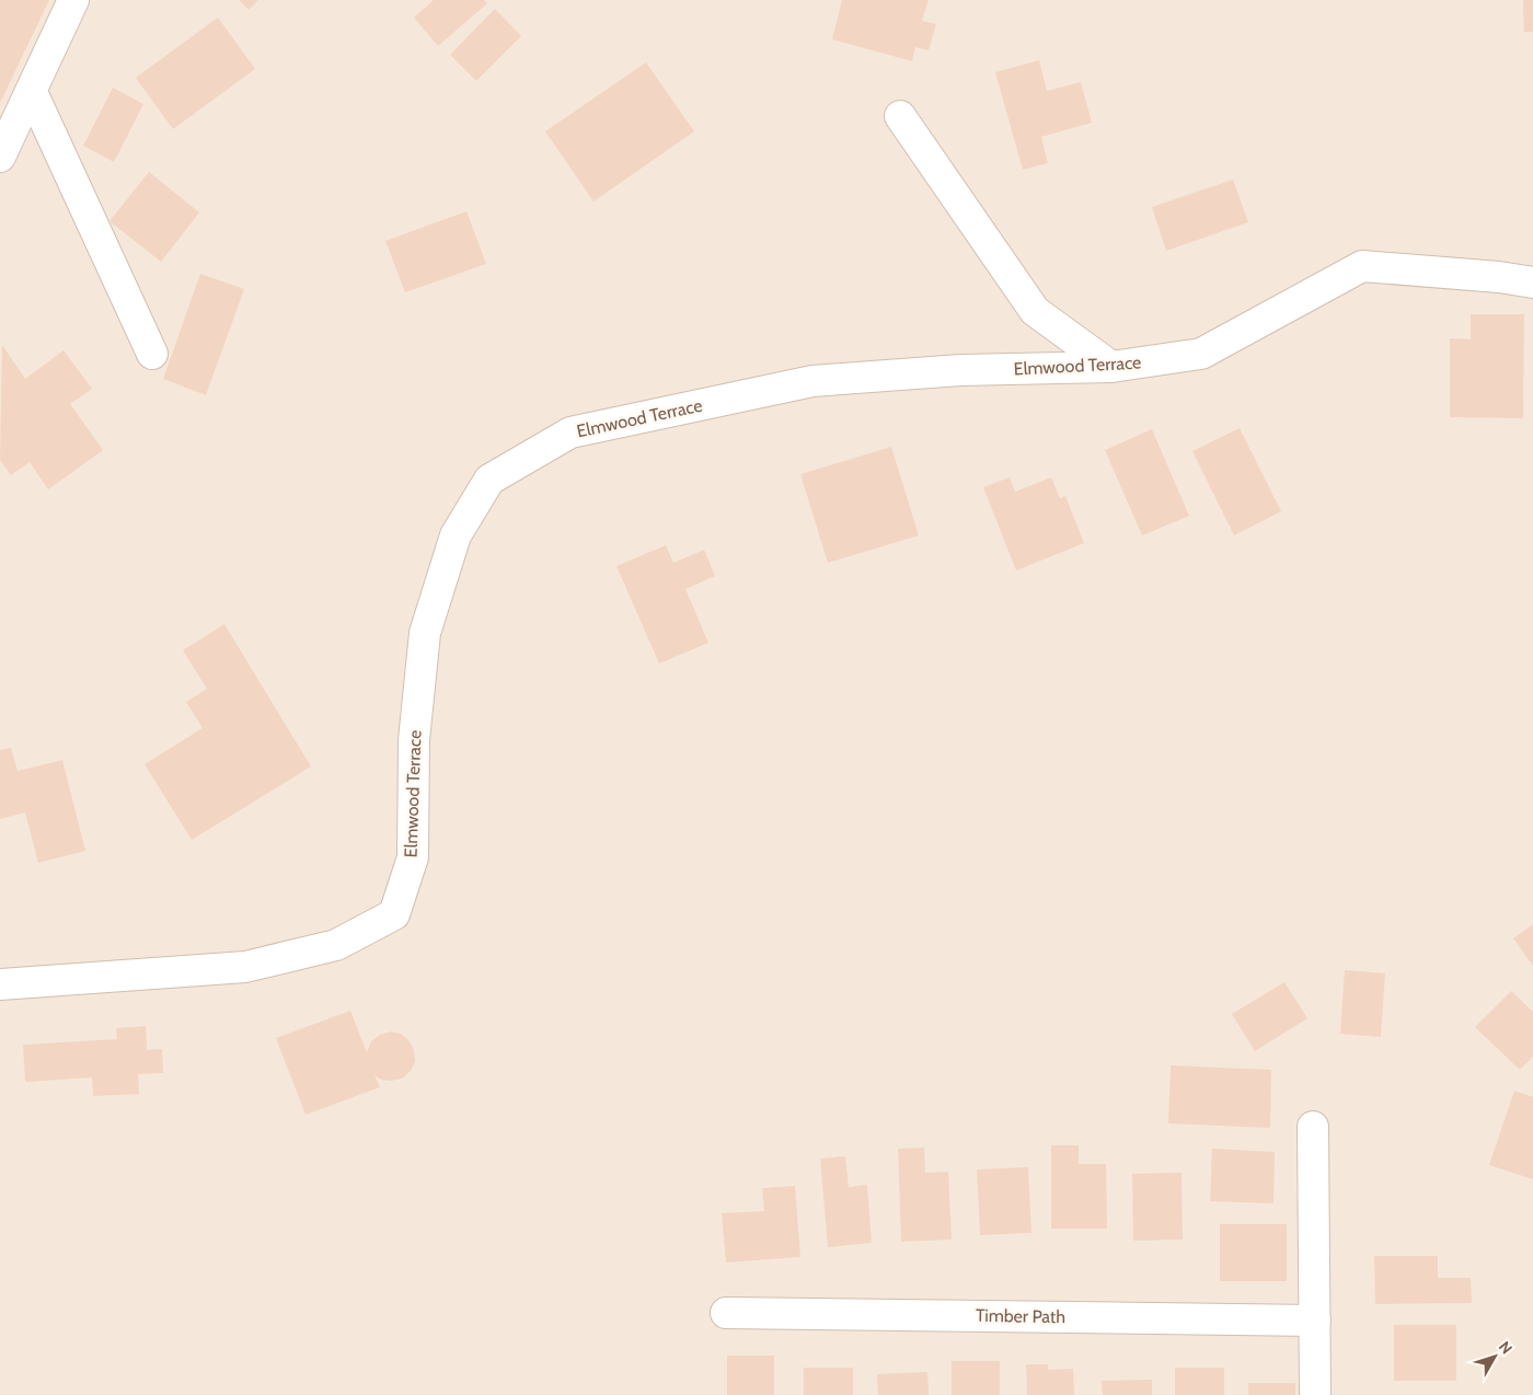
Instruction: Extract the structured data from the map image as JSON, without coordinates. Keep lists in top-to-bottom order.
{
  "streets": {
    "street": ["Elmwood Terrace", "Timber Path"]
  },
  "north": "top right"
}
